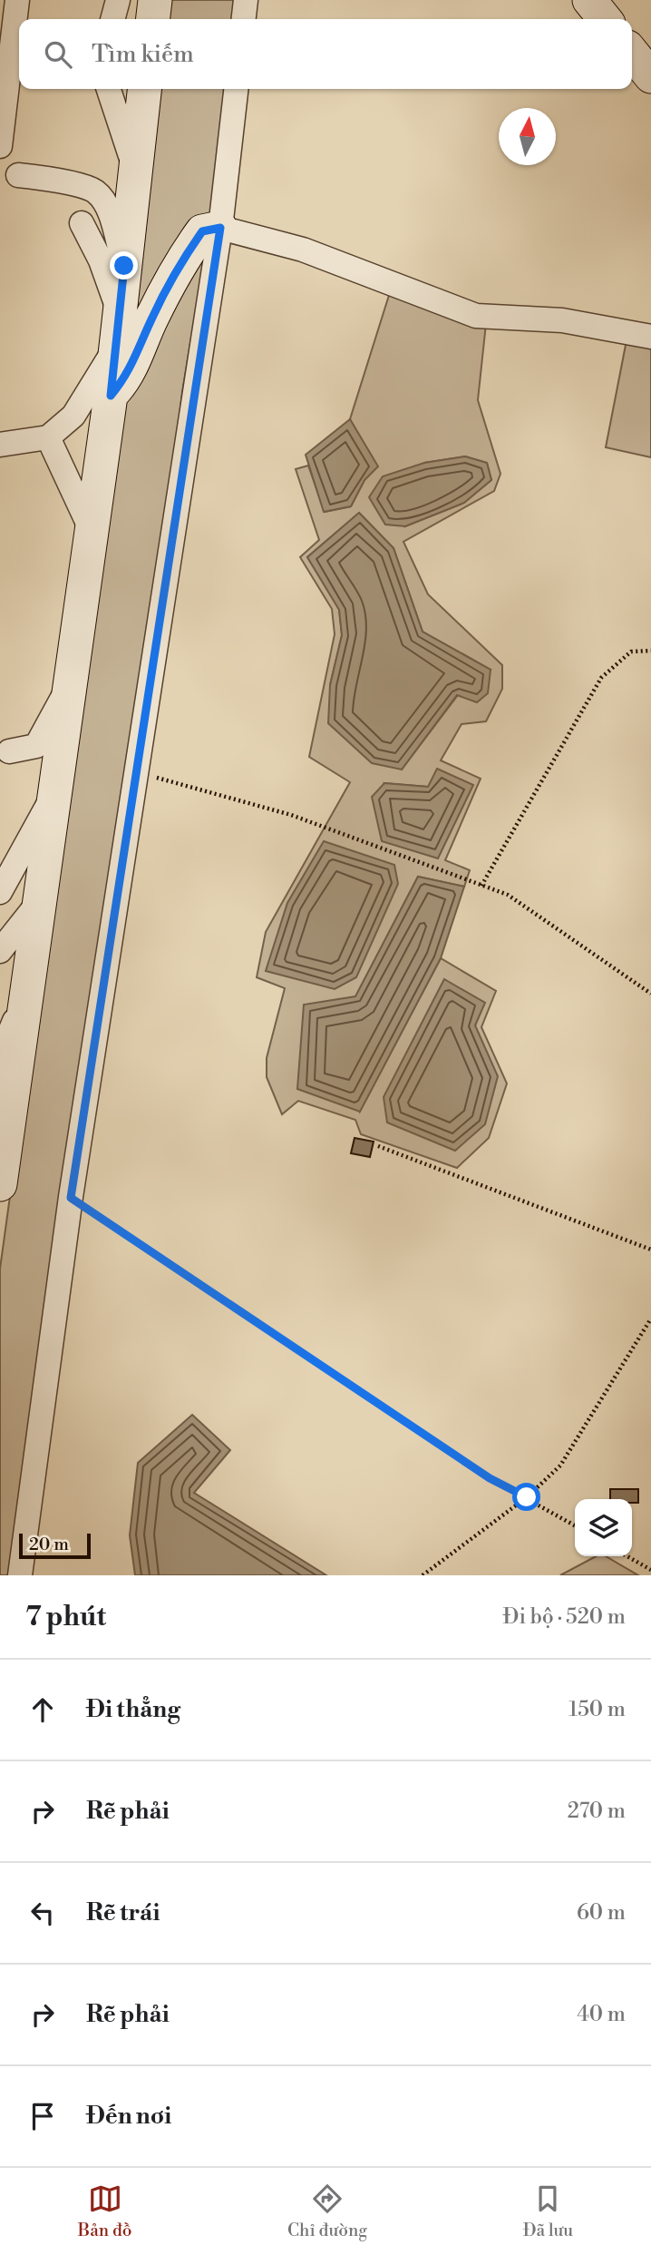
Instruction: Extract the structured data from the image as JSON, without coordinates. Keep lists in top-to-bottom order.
{
  "scale_bar": "20 m",
  "north": "top",
  "page": {
    "search": "Tìm kiếm",
    "scale": "20 m",
    "heading": ["7 phút", "Đi bộ · 520 m"],
    "list": [
      ["Đi thẳng", "150 m"],
      ["Rẽ phải", "270 m"],
      ["Rẽ trái", "60 m"],
      ["Rẽ phải", "40 m"],
      "Đến nơi"
    ],
    "nav": ["Bản đồ", "Chỉ đường", "Đã lưu"]
  }
}
